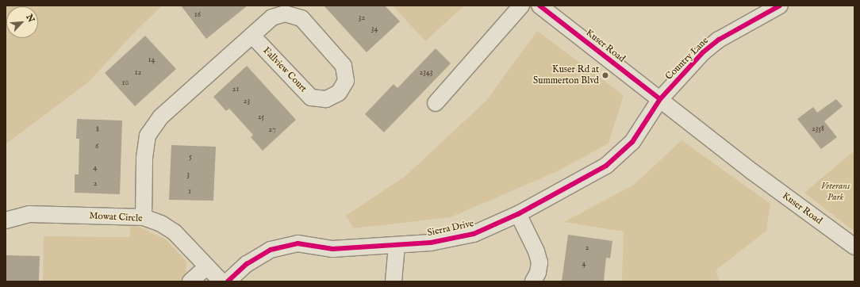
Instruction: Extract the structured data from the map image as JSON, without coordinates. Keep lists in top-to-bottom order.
{
  "streets": {
    "street": [
      "Kuser Road",
      "Country Lane",
      "Fallview Court",
      "Mowat Circle",
      "Sierra Drive"
    ]
  },
  "crossings": [
    ["Kuser Road", "Country Lane"],
    ["Kuser Road", "Sierra Drive"],
    ["Country Lane", "Sierra Drive"],
    ["Fallview Court", "Mowat Circle"]
  ],
  "parks": ["Veterans Park"],
  "places": ["Kuser Rd at Summerton Blvd"],
  "house_numbers": [
    "16",
    "32",
    "34",
    "14",
    "12",
    "2343",
    "10",
    "21",
    "23",
    "25",
    "2358",
    "8",
    "27",
    "6",
    "5",
    "4",
    "3",
    "2",
    "1",
    "2",
    "4"
  ],
  "north": "top right"
}
